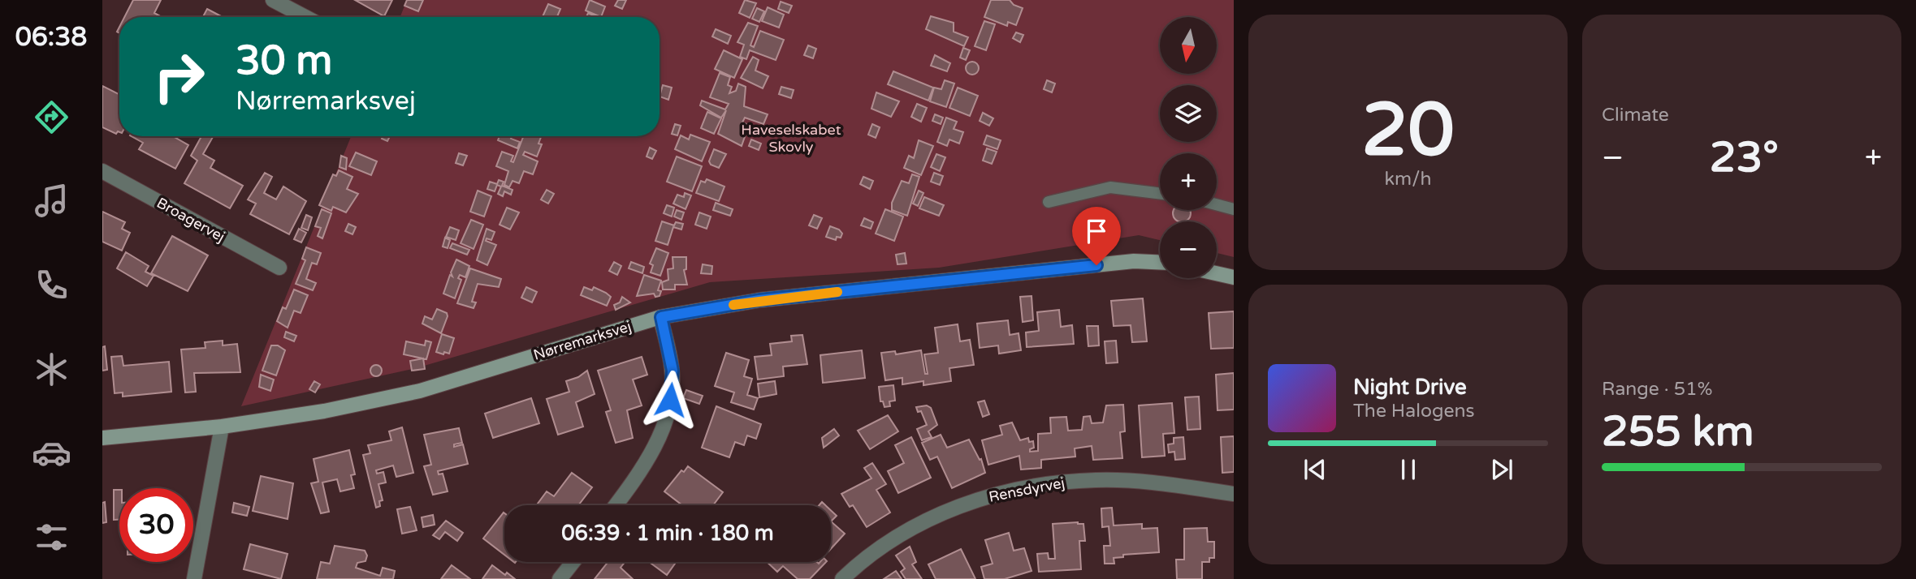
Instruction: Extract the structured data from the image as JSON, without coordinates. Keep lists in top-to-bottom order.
{
  "streets": {
    "street": ["Broagervej", "Nørremarksvej", "Rensdyrvej"]
  },
  "parks": ["Haveselskabet Skovly"],
  "north": "bottom",
  "page": {
    "tabs": "06:38",
    "tile": [
      ["20", "km/h"],
      "Climate",
      ["Range · 51%", "255 km"]
    ],
    "map_buttons": ["+", "−"],
    "turn": ["30 m", "Nørremarksvej"],
    "heat": ["−", "23°", "+"],
    "song": ["Night Drive", "The Halogens"],
    "limit": "30",
    "trip": "06:39 · 1 min · 180 m"
  }
}
